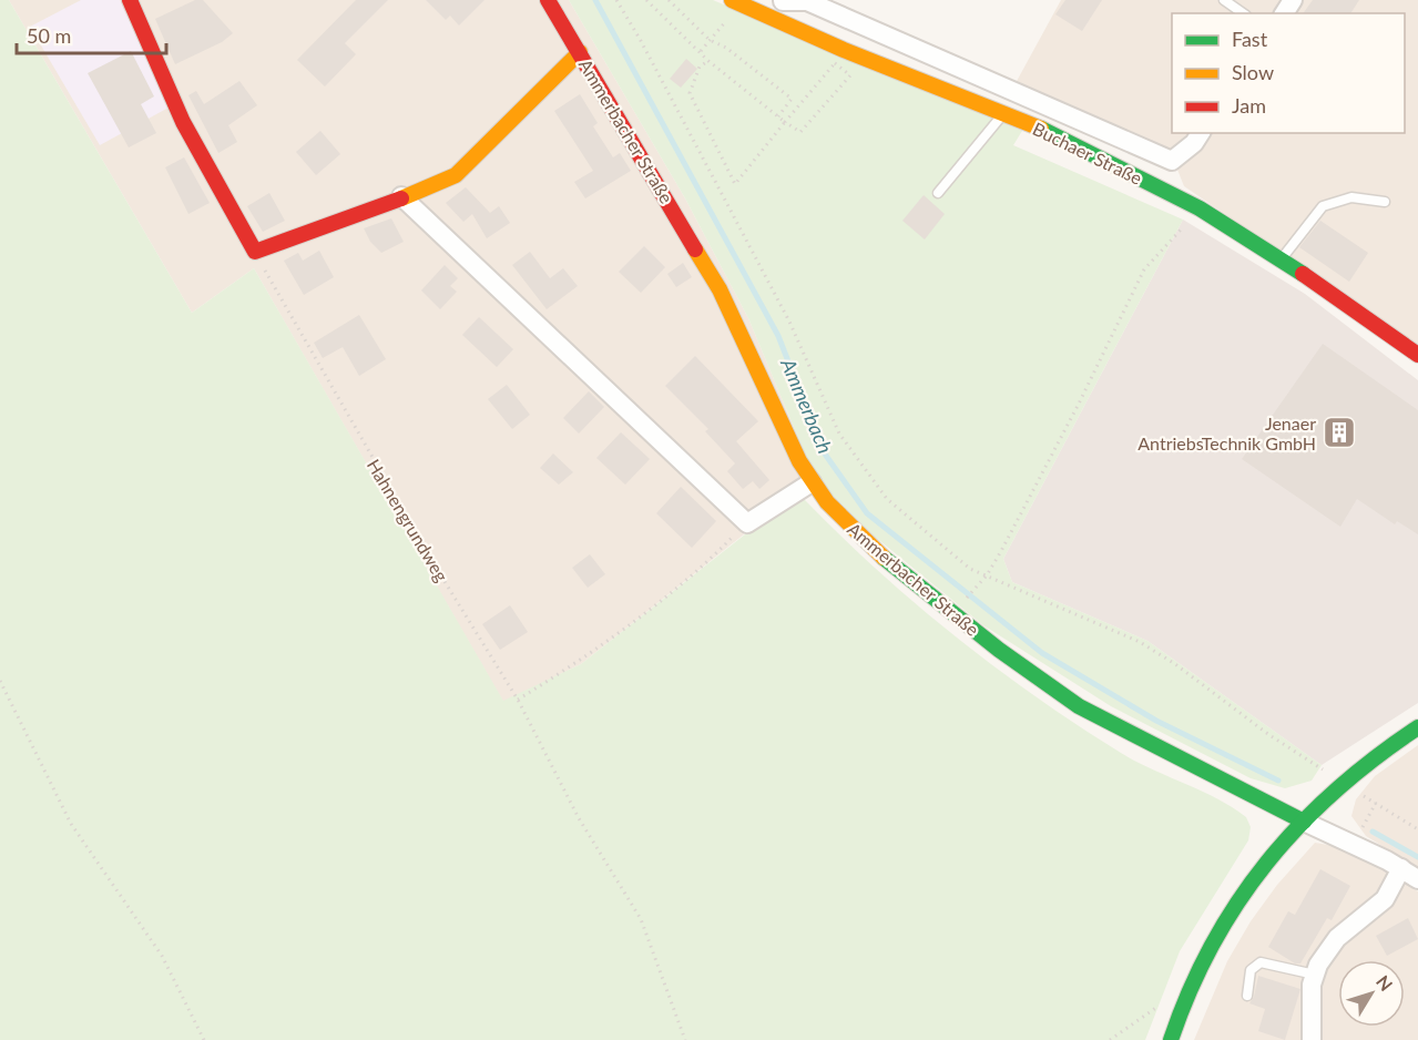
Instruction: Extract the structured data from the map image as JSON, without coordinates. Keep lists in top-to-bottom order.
{
  "streets": {
    "main road": ["Ammerbacher Straße", "Buchaer Straße"],
    "path": ["Hahnengrundweg"]
  },
  "crossings": [
    ["Ammerbacher Straße", "Hahnengrundweg"]
  ],
  "water": ["Ammerbach"],
  "places": {
    "building": ["Jenaer AntriebsTechnik GmbH"]
  },
  "legend": ["Fast", "Slow", "Jam"],
  "scale_bar": "50 m",
  "north": "top right"
}
